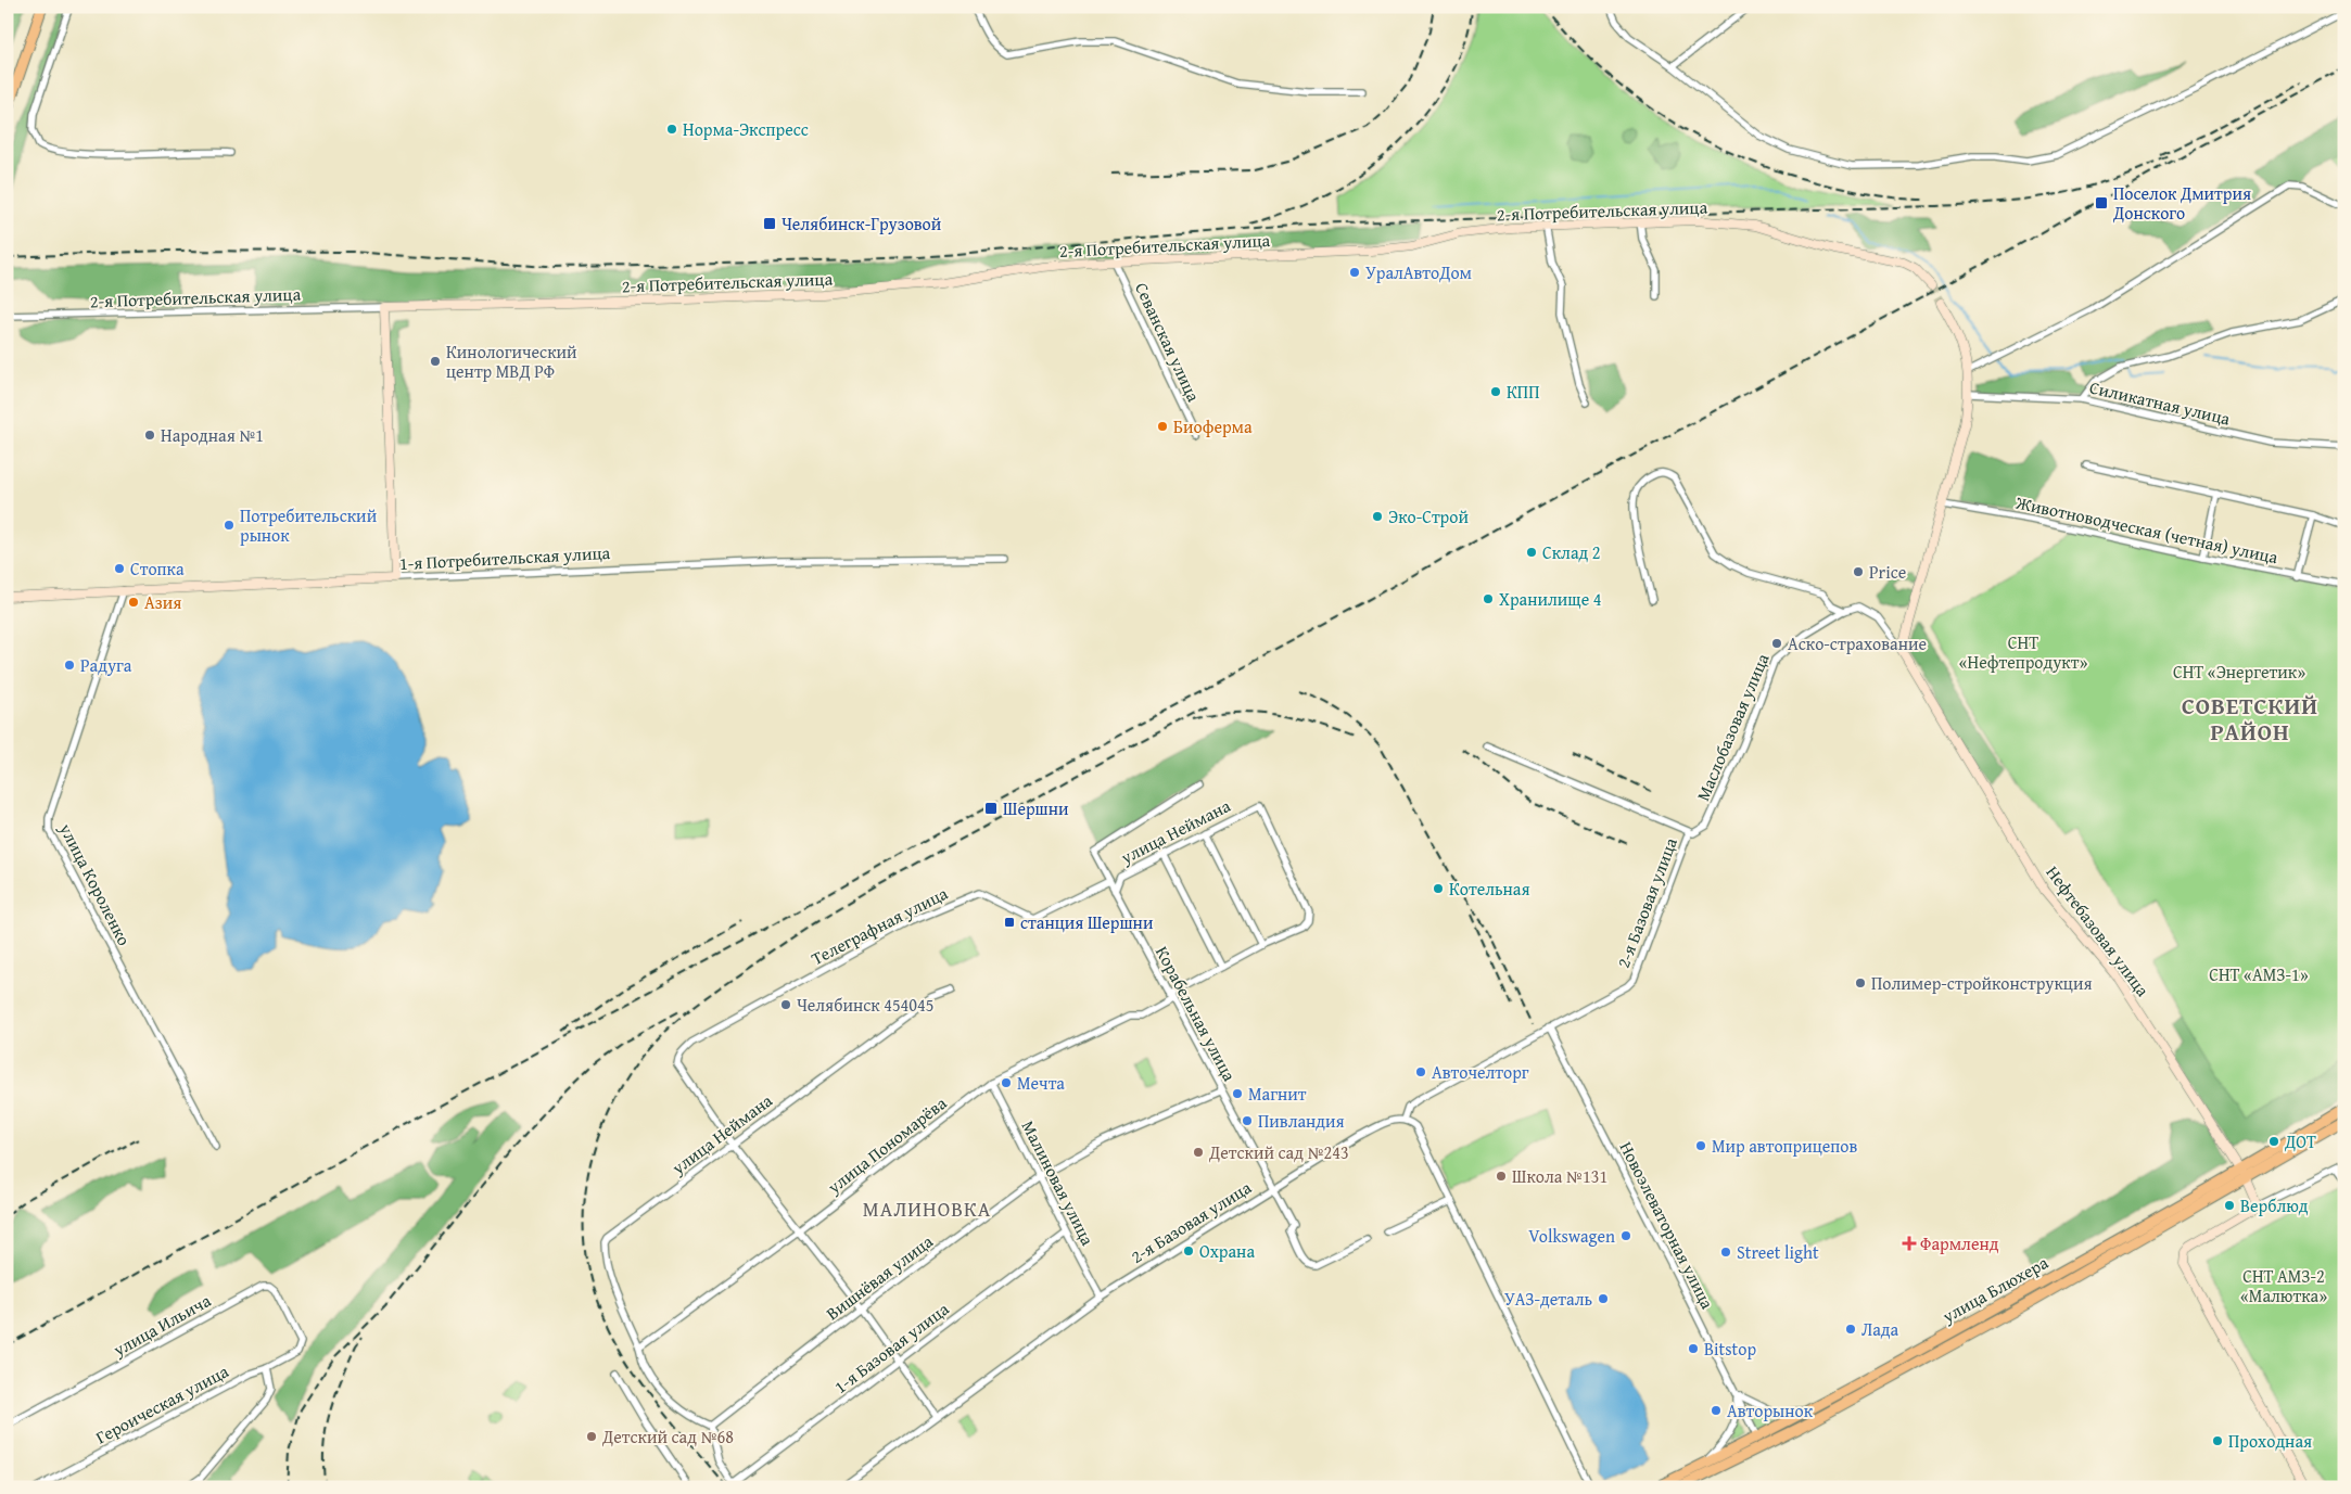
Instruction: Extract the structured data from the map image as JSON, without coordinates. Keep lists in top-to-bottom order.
{
  "streets": {
    "main road": ["улица Блюхера"],
    "street": [
      "2-я Потребительская улица",
      "Севанская улица",
      "Силикатная улица",
      "Животноводческая (четная) улица",
      "1-я Потребительская улица",
      "Маслобазовая улица",
      "улица Неймана",
      "улица Короленко",
      "2-я Базовая улица",
      "Телеграфная улица",
      "Нефтебазовая улица",
      "Корабельная улица",
      "улица Пономарёва",
      "Малиновая улица",
      "Новоэлеваторная улица",
      "Вишнёвая улица",
      "улица Ильича",
      "1-я Базовая улица",
      "Героическая улица"
    ]
  },
  "crossings": [
    ["2-я Потребительская улица", "Севанская улица"],
    ["1-я Потребительская улица", "улица Короленко"],
    ["Маслобазовая улица", "2-я Базовая улица"],
    ["улица Неймана", "Телеграфная улица"],
    ["улица Неймана", "Корабельная улица"],
    ["улица Неймана", "улица Пономарёва"],
    ["2-я Базовая улица", "Корабельная улица"],
    ["2-я Базовая улица", "Малиновая улица"],
    ["2-я Базовая улица", "Новоэлеваторная улица"],
    ["Телеграфная улица", "Корабельная улица"],
    ["Нефтебазовая улица", "улица Блюхера"],
    ["Корабельная улица", "улица Пономарёва"],
    ["Корабельная улица", "Вишнёвая улица"],
    ["улица Пономарёва", "Малиновая улица"],
    ["Малиновая улица", "Вишнёвая улица"],
    ["Малиновая улица", "1-я Базовая улица"],
    ["Новоэлеваторная улица", "улица Блюхера"],
    ["улица Ильича", "Героическая улица"]
  ],
  "districts": ["СОВЕТСКИЙ РАЙОН", "МАЛИНОВКА"],
  "parks": [
    "СНТ «Нефтепродукт»",
    "СНТ «Энергетик»",
    "СНТ «АМЗ-1»",
    "СНТ АМЗ-2 «Малютка»"
  ],
  "places": {
    "other": [
      "Норма-Экспресс",
      "УралАвтоДом",
      "Кинологический центр МВД РФ",
      "КПП",
      "Биоферма",
      "Народная №1",
      "Эко-Строй",
      "Потребительский рынок",
      "Склад 2",
      "Стопка",
      "Price",
      "Хранилище 4",
      "Азия",
      "Аско-страхование",
      "Радуга",
      "Котельная",
      "Полимер-стройконструкция",
      "Челябинск 454045",
      "Авточелторг",
      "Мечта",
      "Магнит",
      "Пивландия",
      "ДОТ",
      "Мир автоприцепов",
      "Детский сад №243",
      "Школа №131",
      "Верблюд",
      "Volkswagen",
      "Охрана",
      "Street light",
      "УАЗ-деталь",
      "Лада",
      "Bitstop",
      "Авторынок",
      "Детский сад №68",
      "Проходная"
    ],
    "transit": [
      "Поселок Дмитрия Донского",
      "Челябинск-Грузовой",
      "Шершни",
      "станция Шершни"
    ],
    "health": ["Фармленд"]
  }
}
